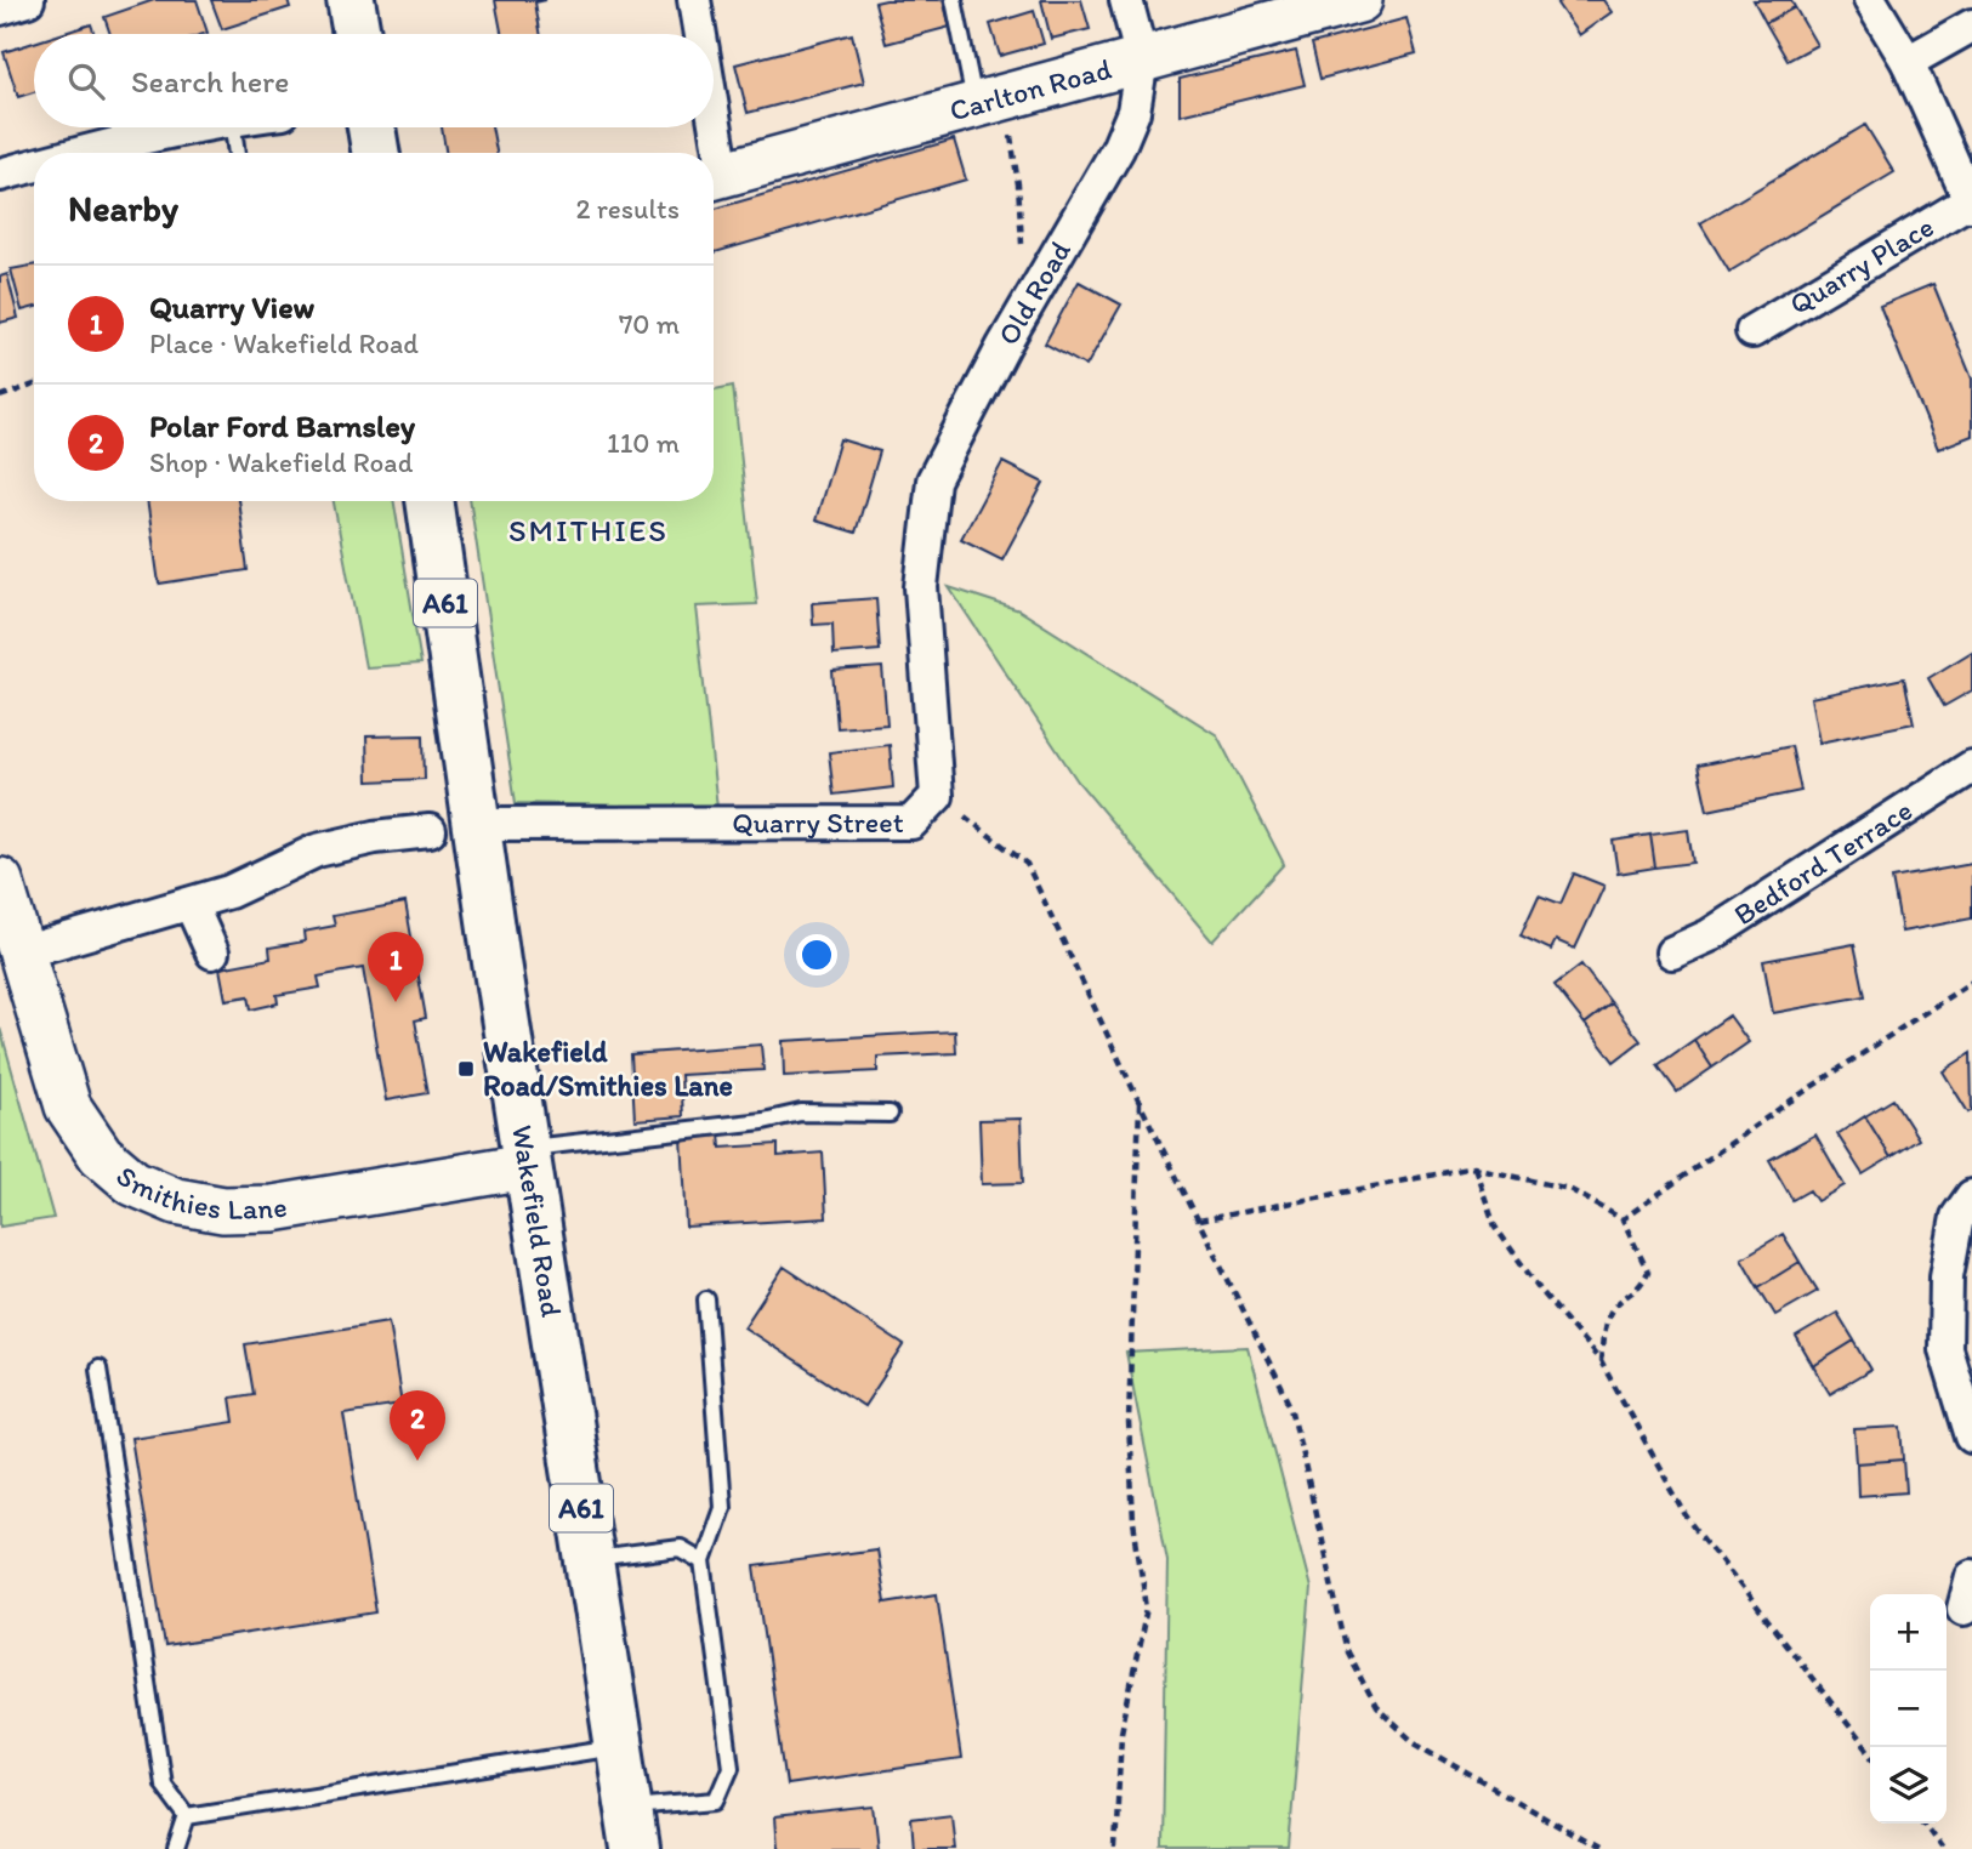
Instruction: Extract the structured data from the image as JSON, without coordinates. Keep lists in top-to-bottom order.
{
  "streets": {
    "main road": ["A61", "Wakefield Road"],
    "street": [
      "Carlton Road",
      "Quarry Place",
      "Old Road",
      "Quarry Street",
      "Bedford Terrace",
      "Smithies Lane"
    ]
  },
  "crossings": [
    ["Carlton Road", "Old Road"],
    ["Old Road", "Quarry Street"],
    ["Quarry Street", "Wakefield Road"],
    ["Smithies Lane", "Wakefield Road"]
  ],
  "districts": ["SMITHIES"],
  "places": {
    "transit": ["Wakefield Road/Smithies Lane"]
  },
  "page": {
    "search": "Search here",
    "heading": ["Nearby", "2 results"],
    "list": [
      {
        "mark": "1",
        "name": "Quarry View",
        "note": "Place · Wakefield Road",
        "value": "70 m"
      },
      {
        "mark": "2",
        "name": "Polar Ford Barnsley",
        "note": "Shop · Wakefield Road",
        "value": "110 m"
      }
    ],
    "pins": ["1", "2"],
    "map_buttons": ["+", "−"]
  }
}
